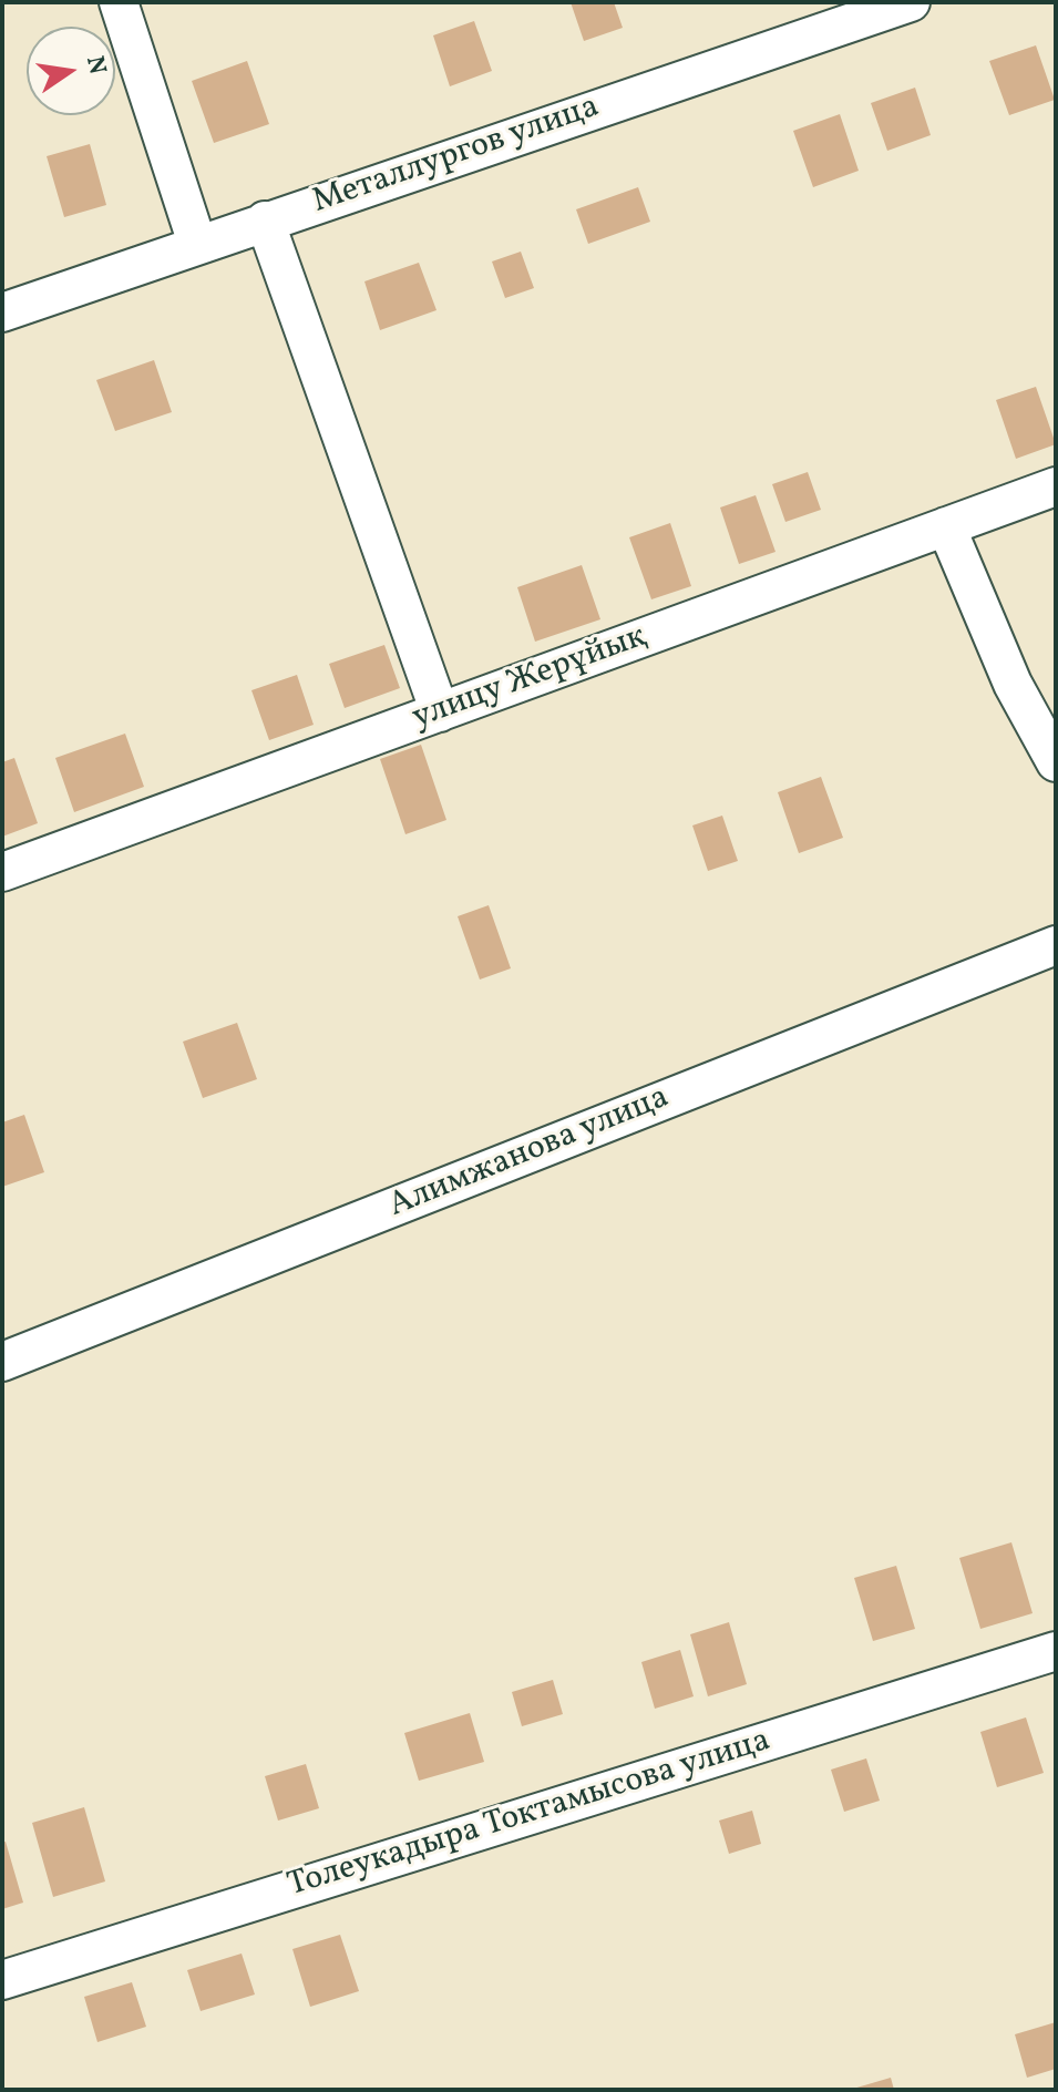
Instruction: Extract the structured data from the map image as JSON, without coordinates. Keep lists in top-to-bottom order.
{
  "streets": {
    "street": [
      "Металлургов улица",
      "улицу Жерұйық",
      "Алимжанова улица",
      "Толеукадыра Токтамысова улица"
    ]
  },
  "north": "right"
}
